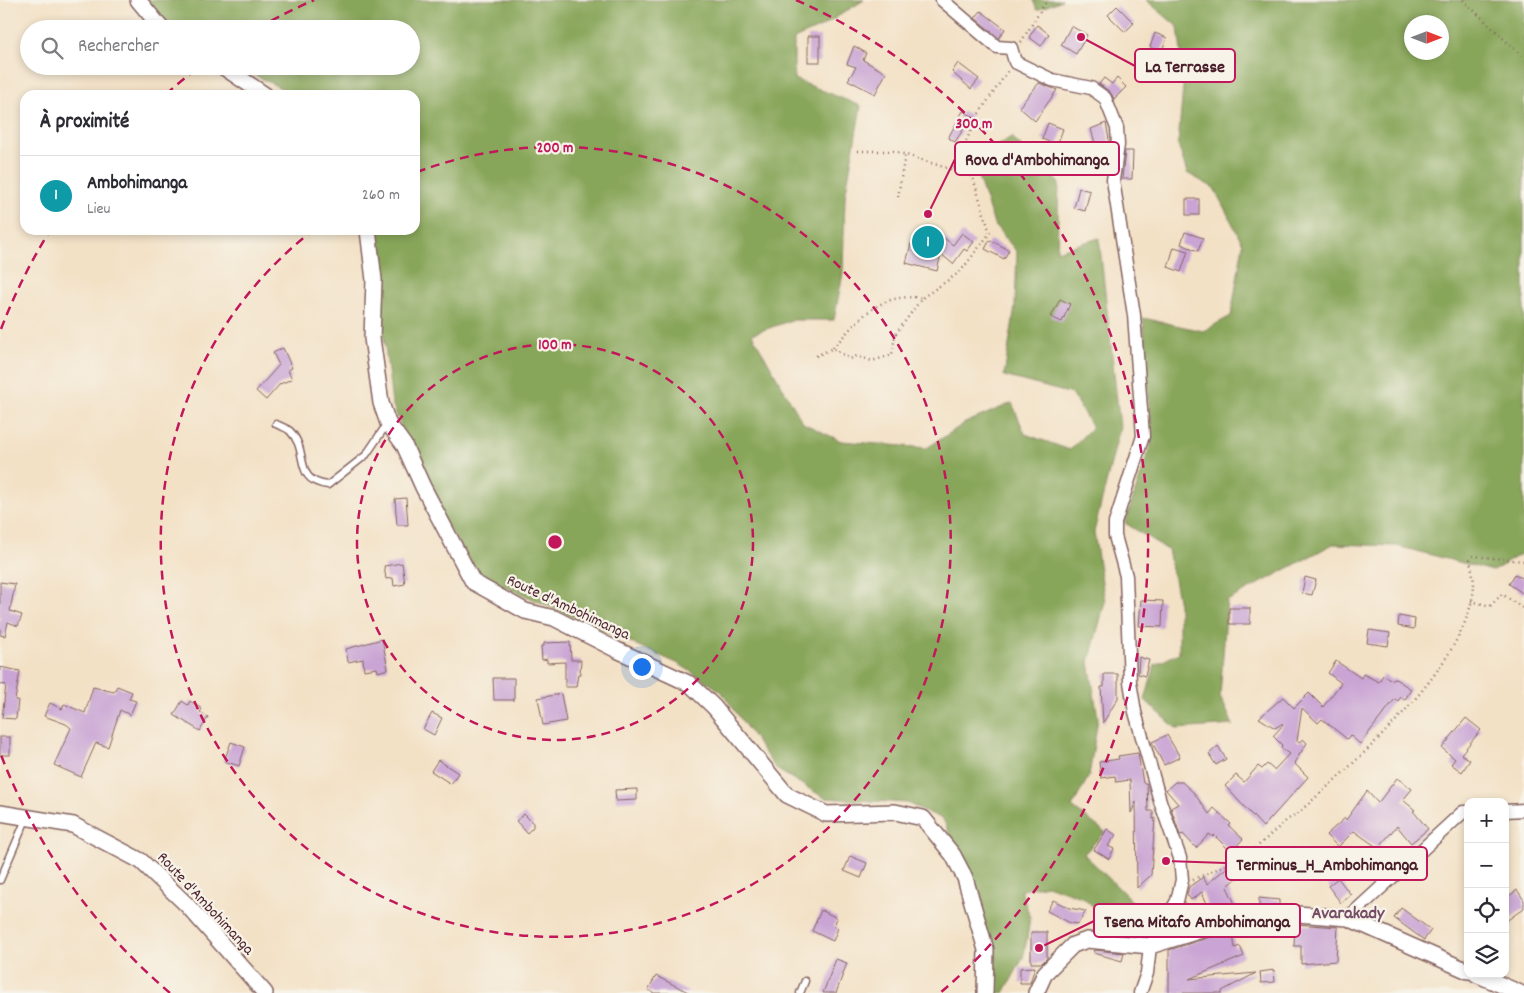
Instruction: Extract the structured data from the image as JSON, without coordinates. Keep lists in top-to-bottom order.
{
  "streets": {
    "street": ["Route d'Ambohimanga"]
  },
  "districts": ["Avarakady"],
  "places": [
    "La Terrasse",
    "Rova d'Ambohimanga",
    "Terminus_H_Ambohimanga",
    "Tsena Mitafo Ambohimanga"
  ],
  "north": "right",
  "page": {
    "search": "Rechercher",
    "heading": "À proximité",
    "list": [
      {
        "mark": "1",
        "name": "Ambohimanga",
        "note": "Lieu",
        "value": "260 m"
      }
    ],
    "pins": "1",
    "map_buttons": ["+", "−"]
  },
  "rings": ["300 m", "200 m", "100 m"]
}
